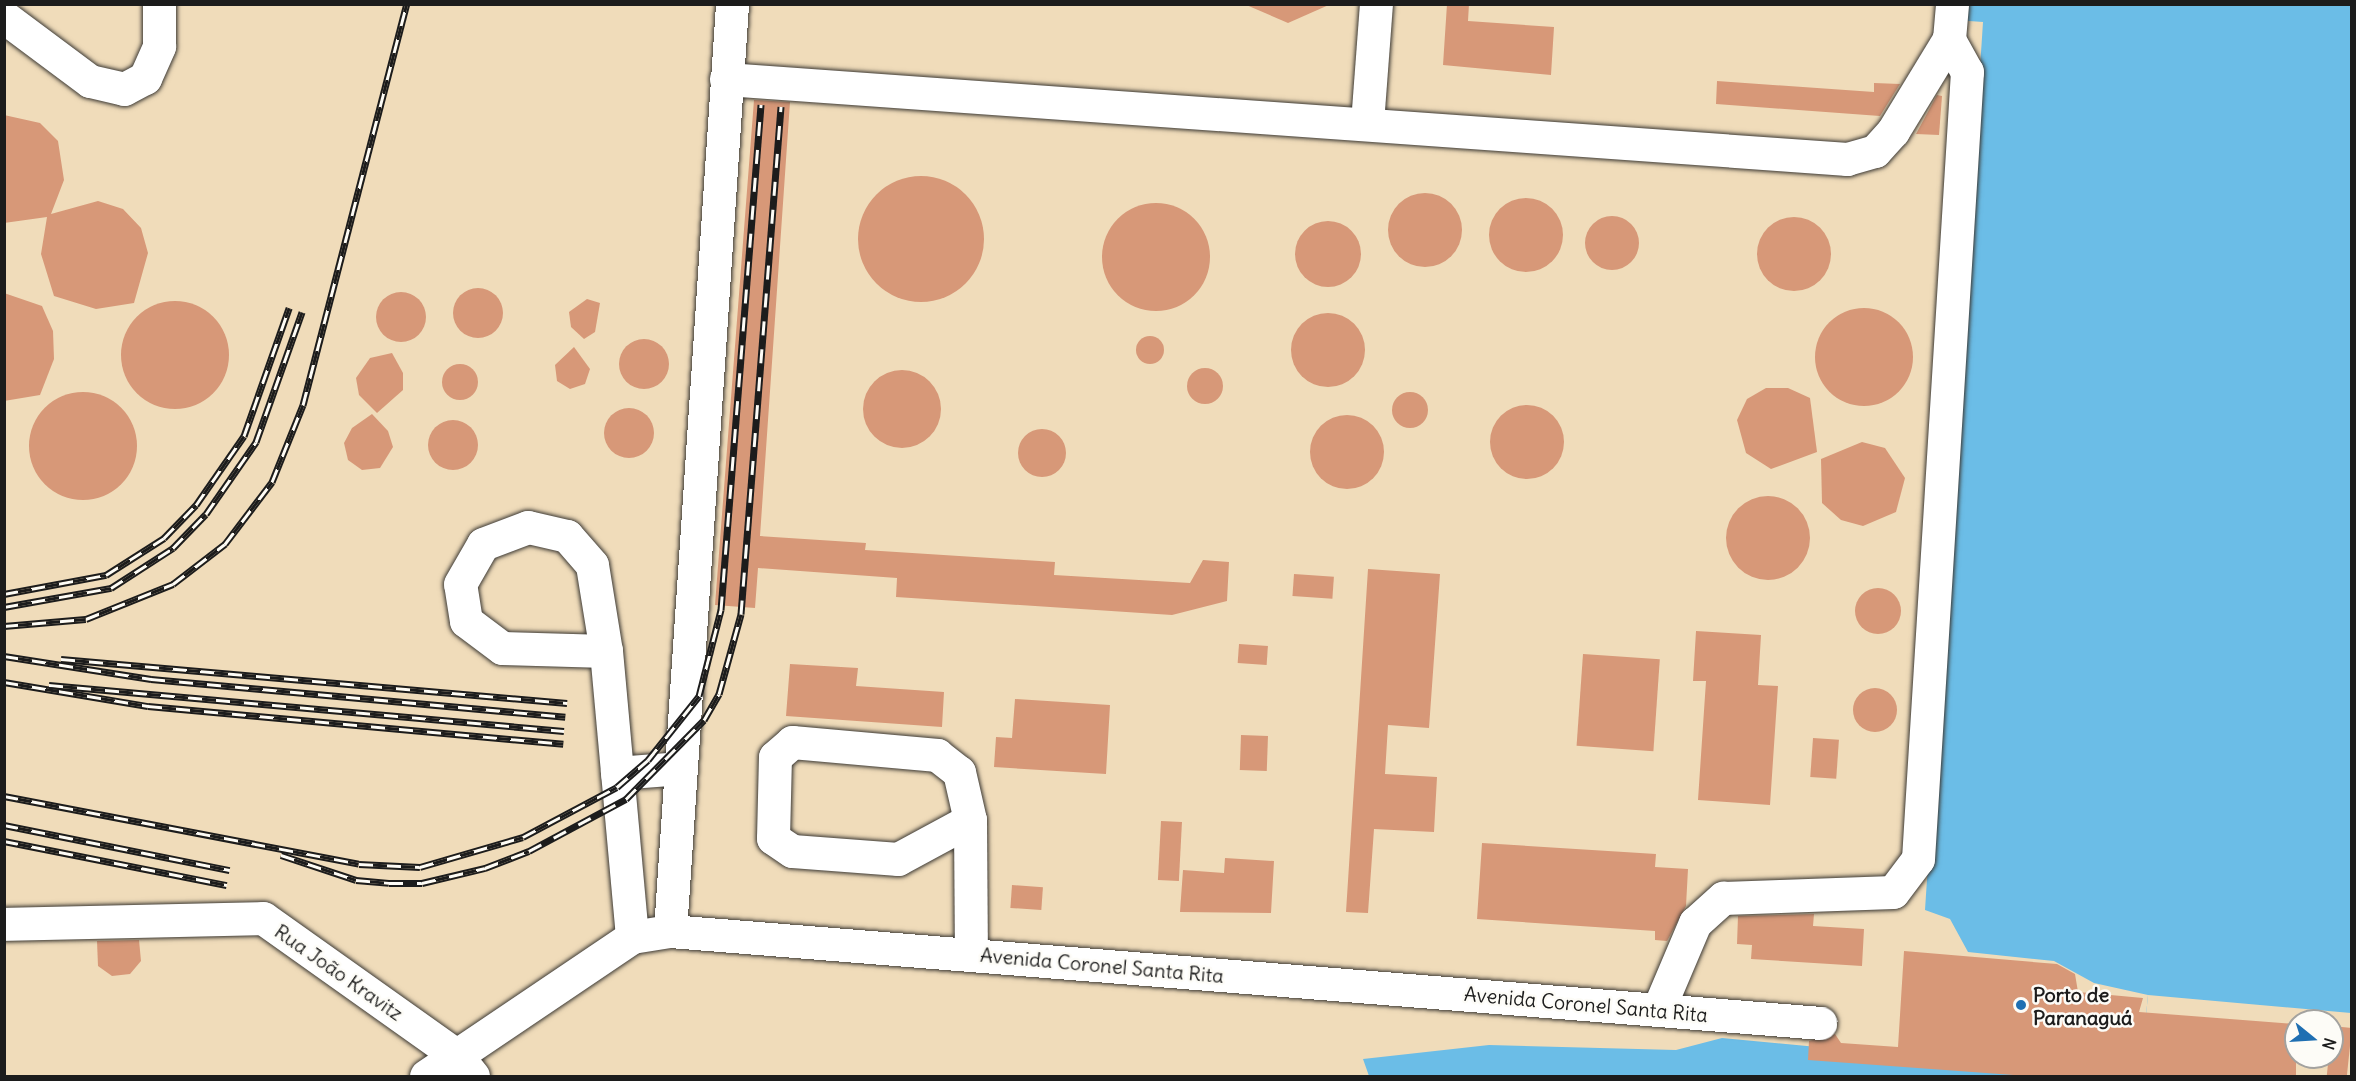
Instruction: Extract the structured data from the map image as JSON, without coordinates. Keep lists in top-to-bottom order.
{
  "streets": {
    "street": ["Avenida Coronel Santa Rita", "Rua João Kravitz"]
  },
  "crossings": [
    ["Avenida Coronel Santa Rita", "Rua João Kravitz"]
  ],
  "places": ["Porto de Paranaguá"],
  "north": "right"
}
